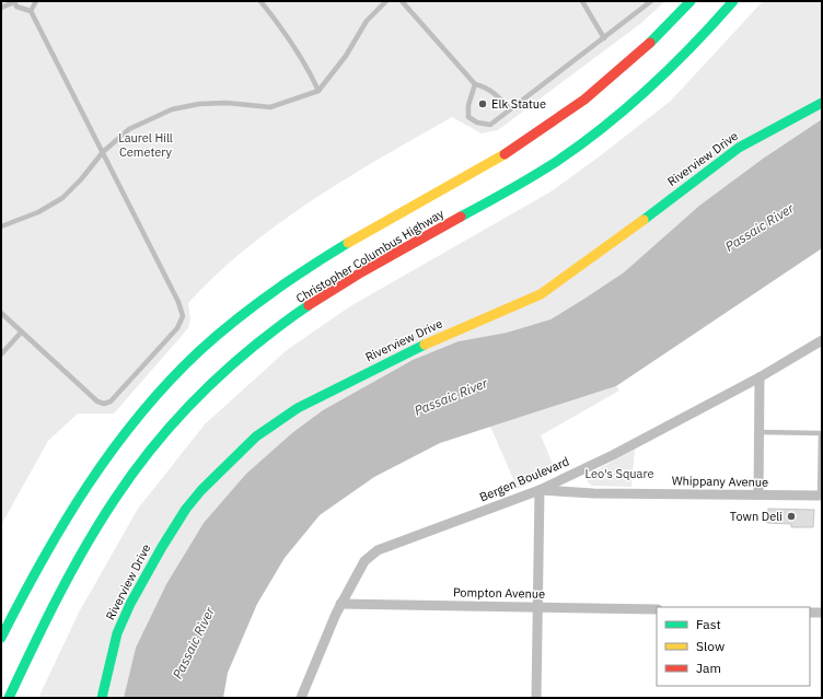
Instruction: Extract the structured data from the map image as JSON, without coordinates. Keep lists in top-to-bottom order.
{
  "streets": {
    "main road": ["Riverview Drive", "Christopher Columbus Highway"],
    "street": ["Bergen Boulevard", "Whippany Avenue", "Pompton Avenue"]
  },
  "crossings": [
    ["Bergen Boulevard", "Whippany Avenue"],
    ["Bergen Boulevard", "Pompton Avenue"]
  ],
  "water": ["Passaic River"],
  "parks": ["Laurel Hill Cemetery", "Leo's Square"],
  "places": ["Elk Statue", "Town Deli"],
  "legend": ["Fast", "Slow", "Jam"]
}
